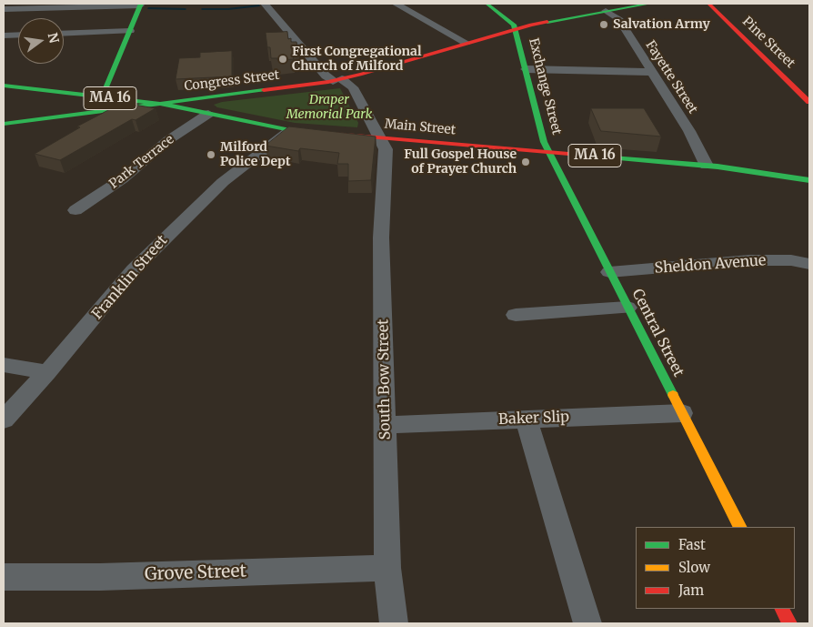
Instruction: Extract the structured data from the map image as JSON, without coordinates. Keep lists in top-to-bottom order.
{
  "streets": {
    "main road": [
      "Pine Street",
      "Congress Street",
      "Exchange Street",
      "MA 16",
      "Main Street",
      "Central Street"
    ],
    "street": [
      "Fayette Street",
      "Park Terrace",
      "Sheldon Avenue",
      "Franklin Street",
      "South Bow Street",
      "Baker Slip",
      "Grove Street"
    ]
  },
  "crossings": [
    ["Fayette Street", "Congress Street"],
    ["Fayette Street", "Main Street"],
    ["Congress Street", "Exchange Street"],
    ["Congress Street", "Main Street"],
    ["Congress Street", "South Bow Street"],
    ["Exchange Street", "Main Street"],
    ["Exchange Street", "Central Street"],
    ["Main Street", "Park Terrace"],
    ["Main Street", "Franklin Street"],
    ["Main Street", "Central Street"],
    ["Main Street", "South Bow Street"],
    ["Sheldon Avenue", "Central Street"],
    ["Central Street", "Baker Slip"],
    ["South Bow Street", "Baker Slip"],
    ["South Bow Street", "Grove Street"]
  ],
  "parks": ["Draper Memorial Park"],
  "places": [
    "Salvation Army",
    "First Congregational Church of Milford",
    "Milford Police Dept",
    "Full Gospel House of Prayer Church"
  ],
  "legend": ["Fast", "Slow", "Jam"],
  "north": "right"
}
